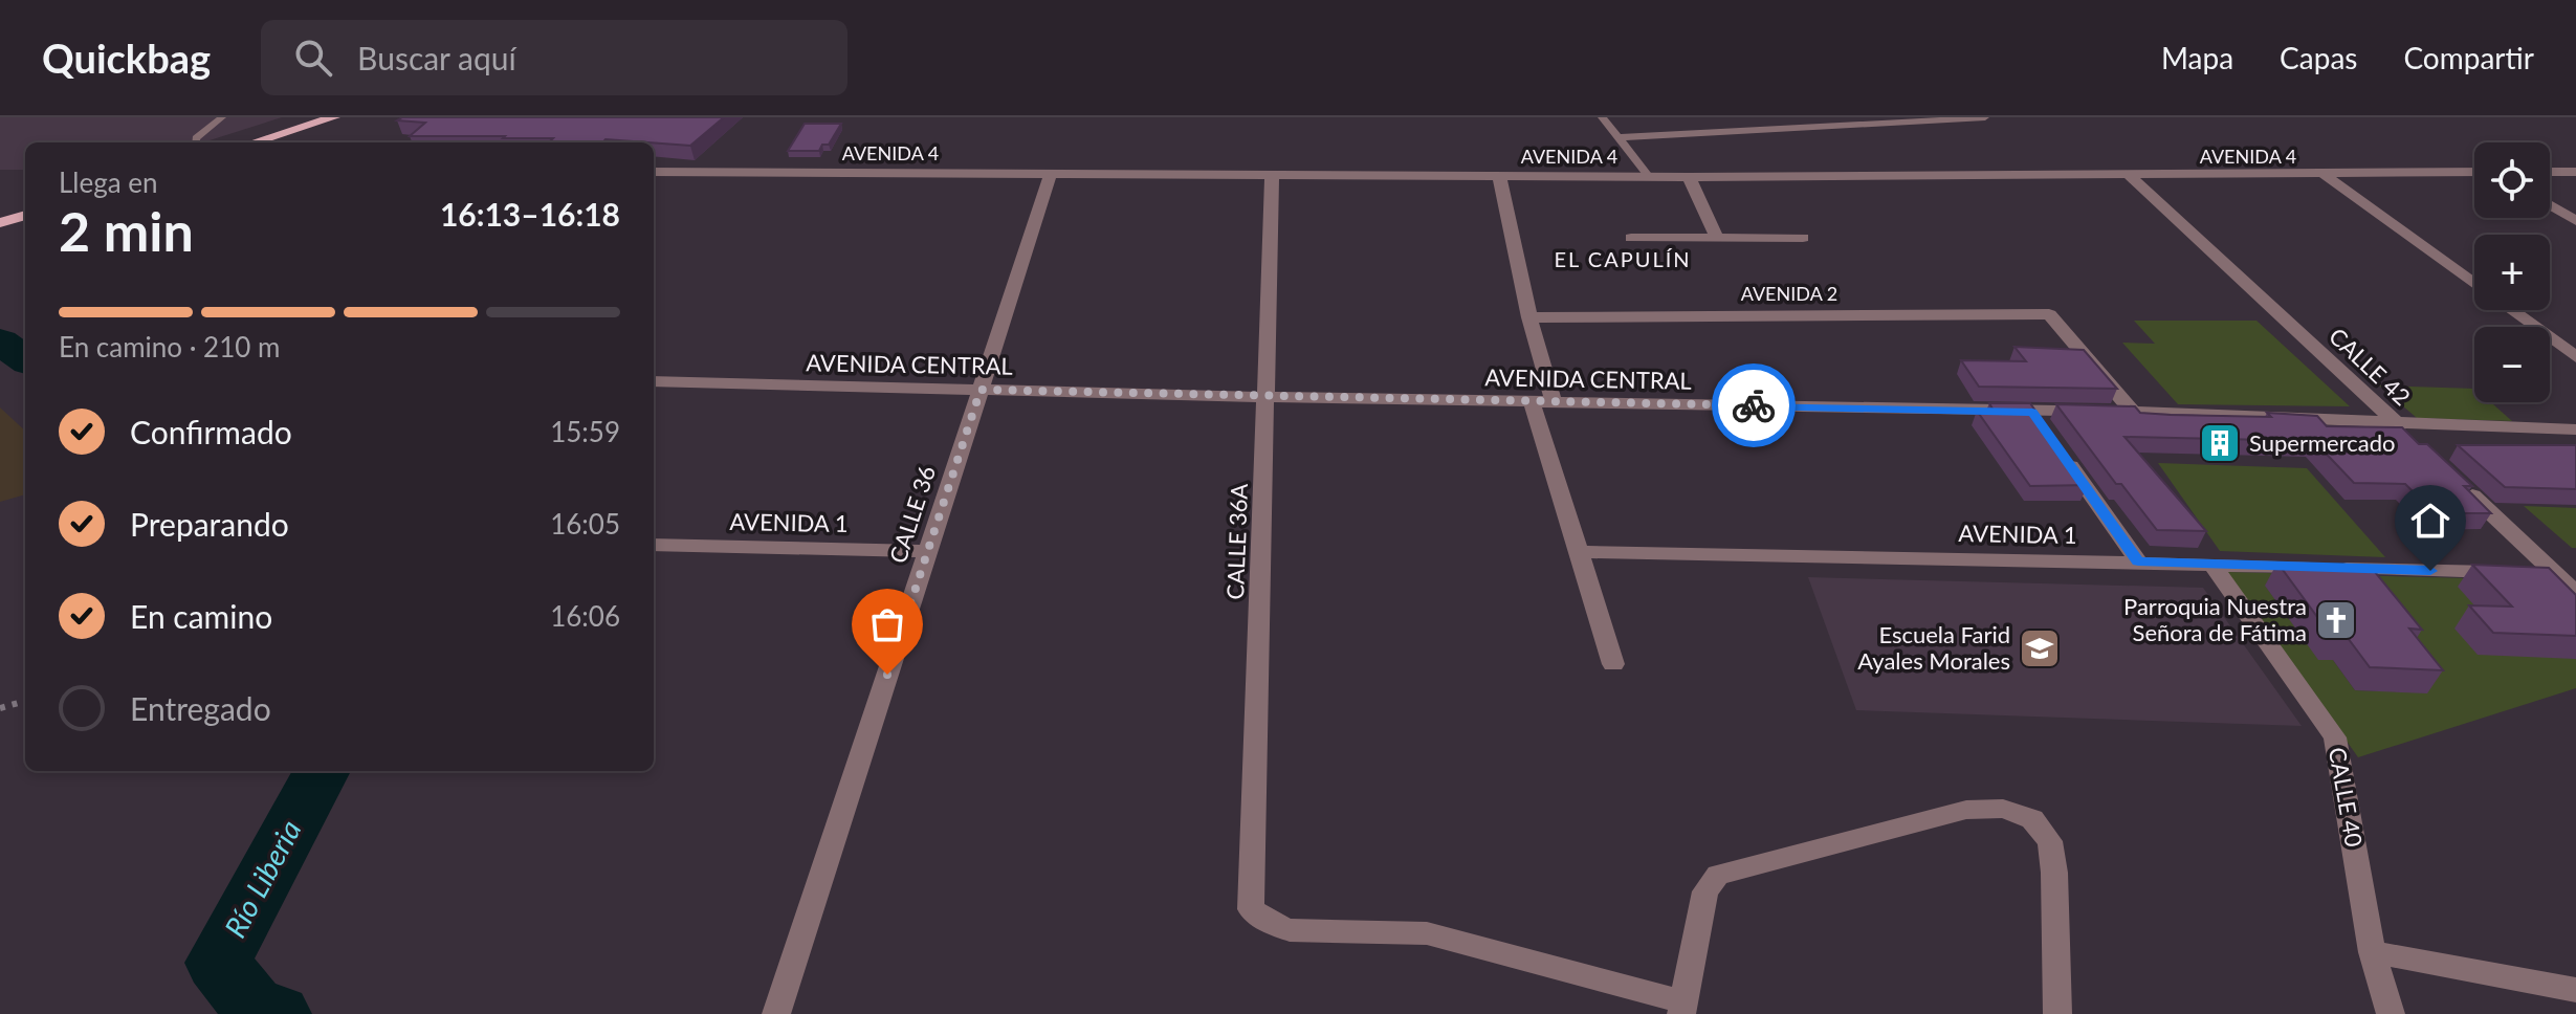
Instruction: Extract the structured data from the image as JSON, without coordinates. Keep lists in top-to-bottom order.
{
  "streets": {
    "street": [
      "AVENIDA 4",
      "AVENIDA 2",
      "AVENIDA CENTRAL",
      "CALLE 42",
      "CALLE 36",
      "AVENIDA 1",
      "CALLE 36A",
      "CALLE 40"
    ]
  },
  "crossings": [
    ["AVENIDA 4", "CALLE 42"],
    ["AVENIDA 4", "CALLE 36"],
    ["AVENIDA 4", "CALLE 36A"],
    ["AVENIDA 2", "AVENIDA CENTRAL"],
    ["AVENIDA CENTRAL", "CALLE 42"],
    ["AVENIDA CENTRAL", "CALLE 36"],
    ["AVENIDA CENTRAL", "CALLE 36A"],
    ["CALLE 36", "AVENIDA 1"],
    ["AVENIDA 1", "CALLE 40"]
  ],
  "districts": ["EL CAPULÍN"],
  "water": ["Río Liberia"],
  "places": {
    "building": ["Supermercado"],
    "church": ["Parroquia Nuestra Señora de Fátima"],
    "school or university": ["Escuela Farid Ayales Morales"]
  },
  "page": {
    "header": "Quickbag",
    "search": "Buscar aquí",
    "nav": ["Mapa", "Capas", "Compartir"],
    "map_buttons": ["+", "−"],
    "heading": ["2 min", "Llega en", "16:13–16:18"],
    "bar": "En camino · 210 m",
    "list": [
      ["Confirmado", "15:59"],
      ["Preparando", "16:05"],
      ["En camino", "16:06"],
      "Entregado"
    ]
  }
}
